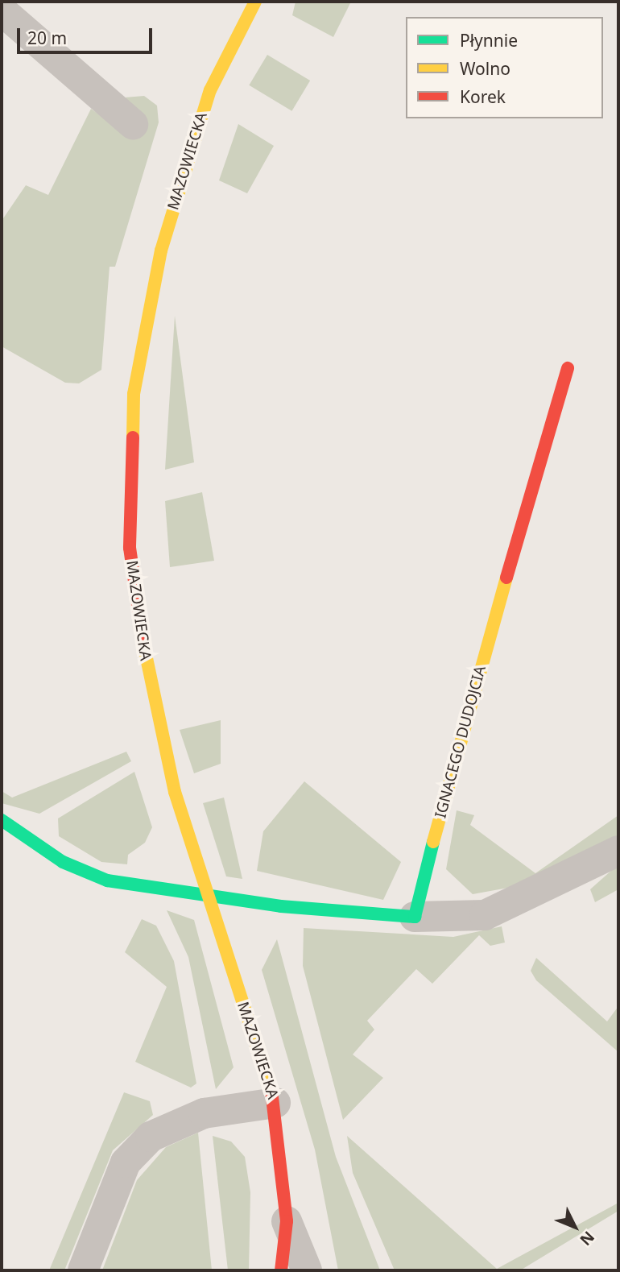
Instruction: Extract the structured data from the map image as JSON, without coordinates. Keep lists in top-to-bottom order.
{
  "streets": {
    "street": ["MAZOWIECKA", "IGNACEGO DUDOJCIA"]
  },
  "legend": ["Płynnie", "Wolno", "Korek"],
  "scale_bar": "20 m",
  "north": "bottom right"
}
